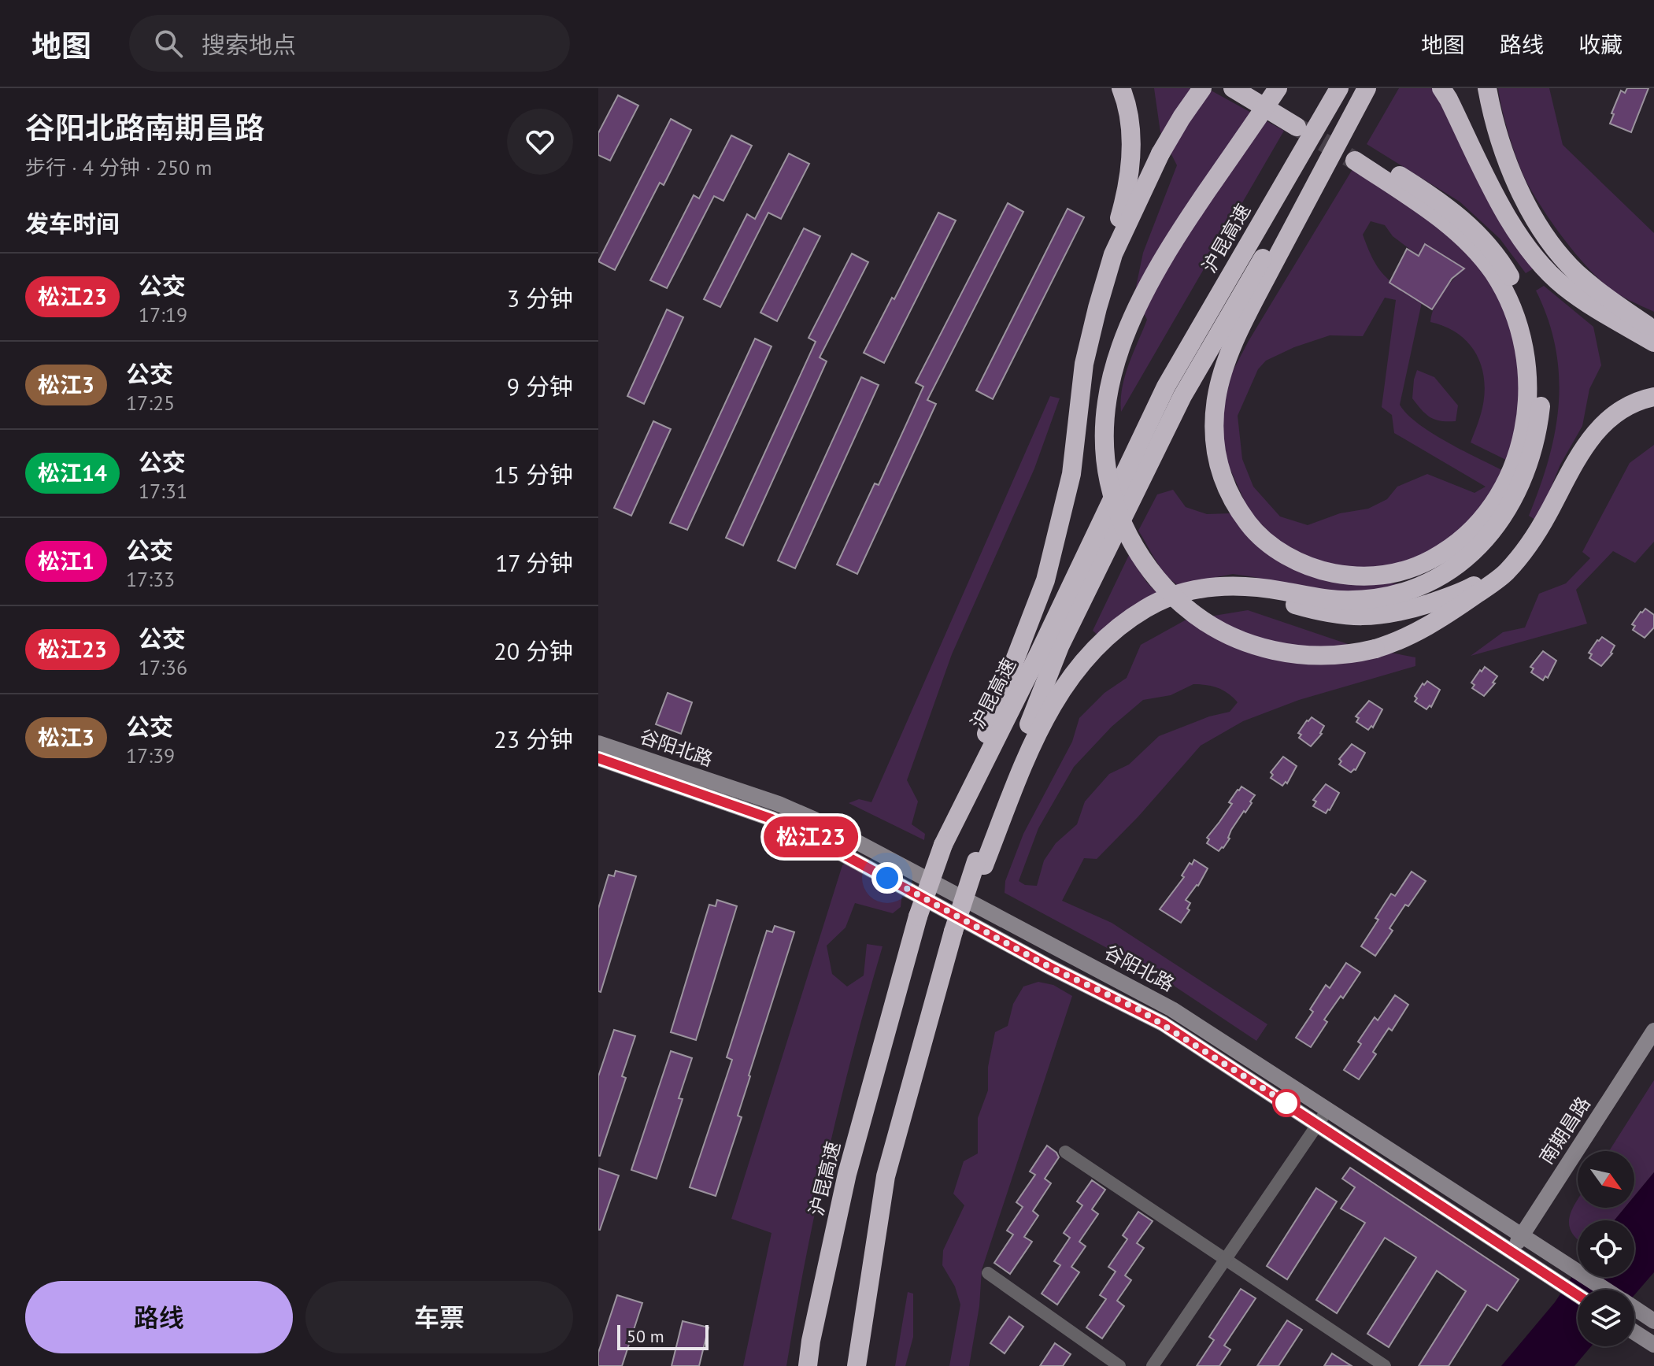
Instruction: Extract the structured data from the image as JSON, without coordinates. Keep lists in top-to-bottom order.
{
  "streets": {
    "highway": ["沪昆高速"],
    "main road": ["谷阳北路", "南期昌路"]
  },
  "crossings": [
    ["谷阳北路", "南期昌路"]
  ],
  "lines": ["bus line 松江23"],
  "scale_bar": "50 m",
  "north": "bottom right",
  "page": {
    "header": "地图",
    "search": "搜索地点",
    "nav": ["地图", "路线", "收藏"],
    "heading": [
      ["谷阳北路南期昌路", "步行 · 4 分钟 · 250 m"],
      "发车时间"
    ],
    "on_map": "松江23",
    "list": [
      {
        "mark": "松江23",
        "name": "公交",
        "note": "17:19",
        "value": "3 分钟"
      },
      {
        "mark": "松江3",
        "name": "公交",
        "note": "17:25",
        "value": "9 分钟"
      },
      {
        "mark": "松江14",
        "name": "公交",
        "note": "17:31",
        "value": "15 分钟"
      },
      {
        "mark": "松江1",
        "name": "公交",
        "note": "17:33",
        "value": "17 分钟"
      },
      {
        "mark": "松江23",
        "name": "公交",
        "note": "17:36",
        "value": "20 分钟"
      },
      {
        "mark": "松江3",
        "name": "公交",
        "note": "17:39",
        "value": "23 分钟"
      }
    ],
    "buttons": ["路线", "车票"],
    "scale": "50 m"
  }
}
